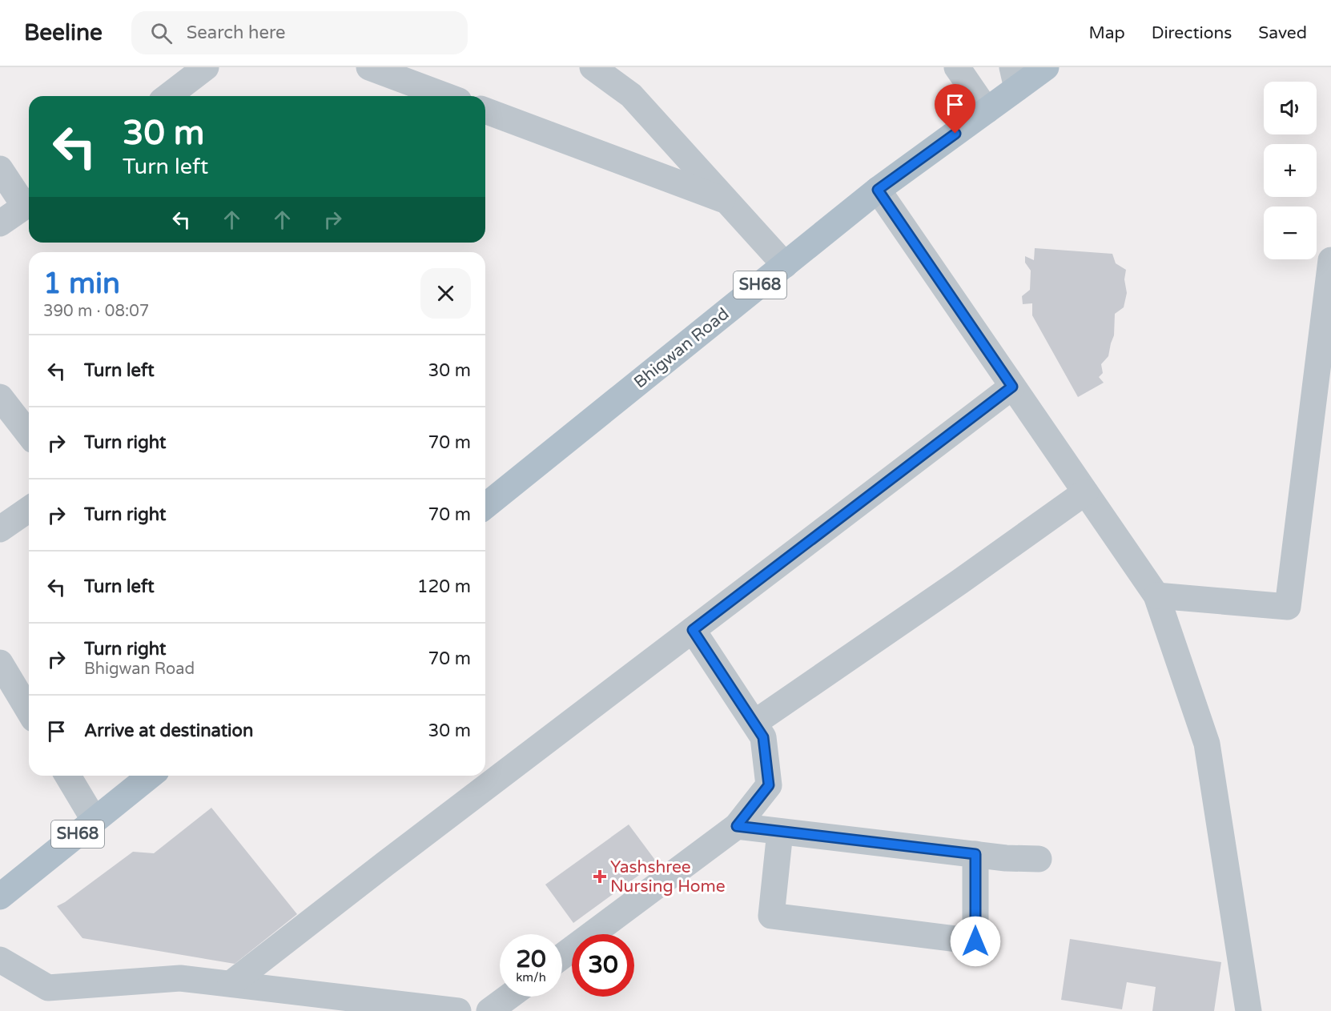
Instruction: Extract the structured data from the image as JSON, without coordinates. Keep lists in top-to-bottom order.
{
  "streets": {
    "main road": ["SH68", "Bhigwan Road"]
  },
  "places": {
    "health": ["Yashshree Nursing Home"]
  },
  "page": {
    "header": "Beeline",
    "search": "Search here",
    "nav": ["Map", "Directions", "Saved"],
    "map_buttons": ["+", "−"],
    "turn": ["30 m", "Turn left"],
    "heading": ["1 min", "390 m · 08:07"],
    "list": [
      {
        "name": "Turn left",
        "value": "30 m"
      },
      {
        "name": "Turn right",
        "value": "70 m"
      },
      {
        "name": "Turn right",
        "value": "70 m"
      },
      {
        "name": "Turn left",
        "value": "120 m"
      },
      {
        "name": "Turn right",
        "note": "Bhigwan Road",
        "value": "70 m"
      },
      {
        "name": "Arrive at destination",
        "value": "30 m"
      }
    ],
    "speed": "20 km/h",
    "limit": "30"
  }
}
